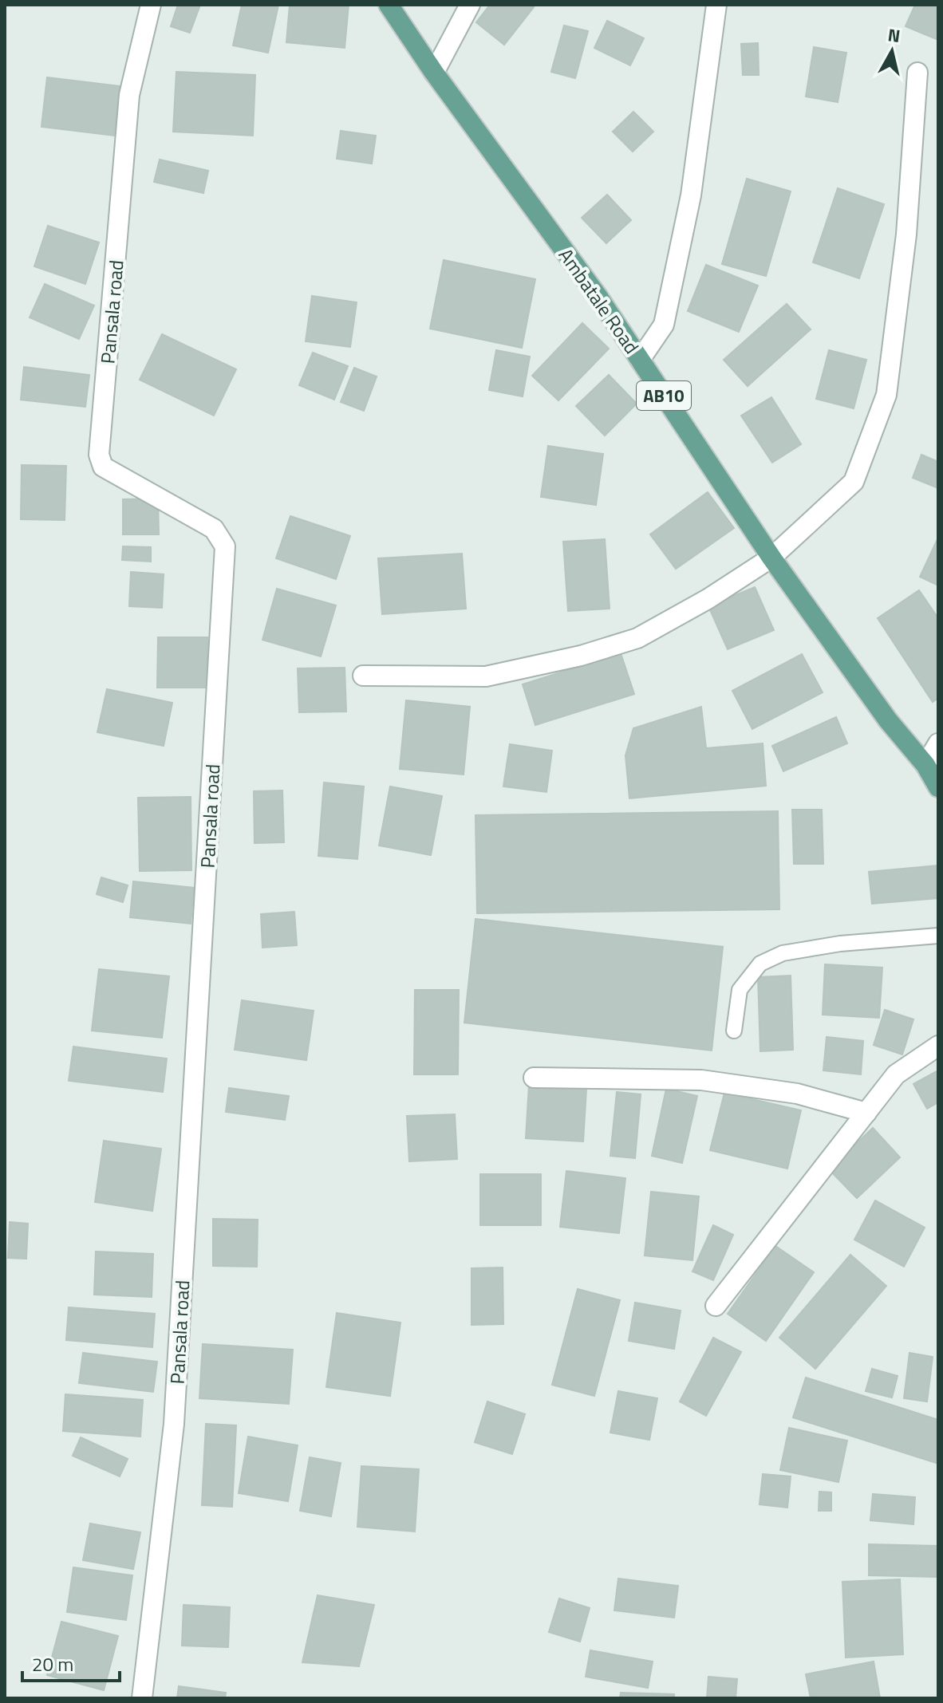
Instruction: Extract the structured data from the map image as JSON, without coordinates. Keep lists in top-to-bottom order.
{
  "streets": {
    "main road": ["Ambatale Road", "AB10"],
    "street": ["Pansala road"]
  },
  "scale_bar": "20 m",
  "north": "top"
}
